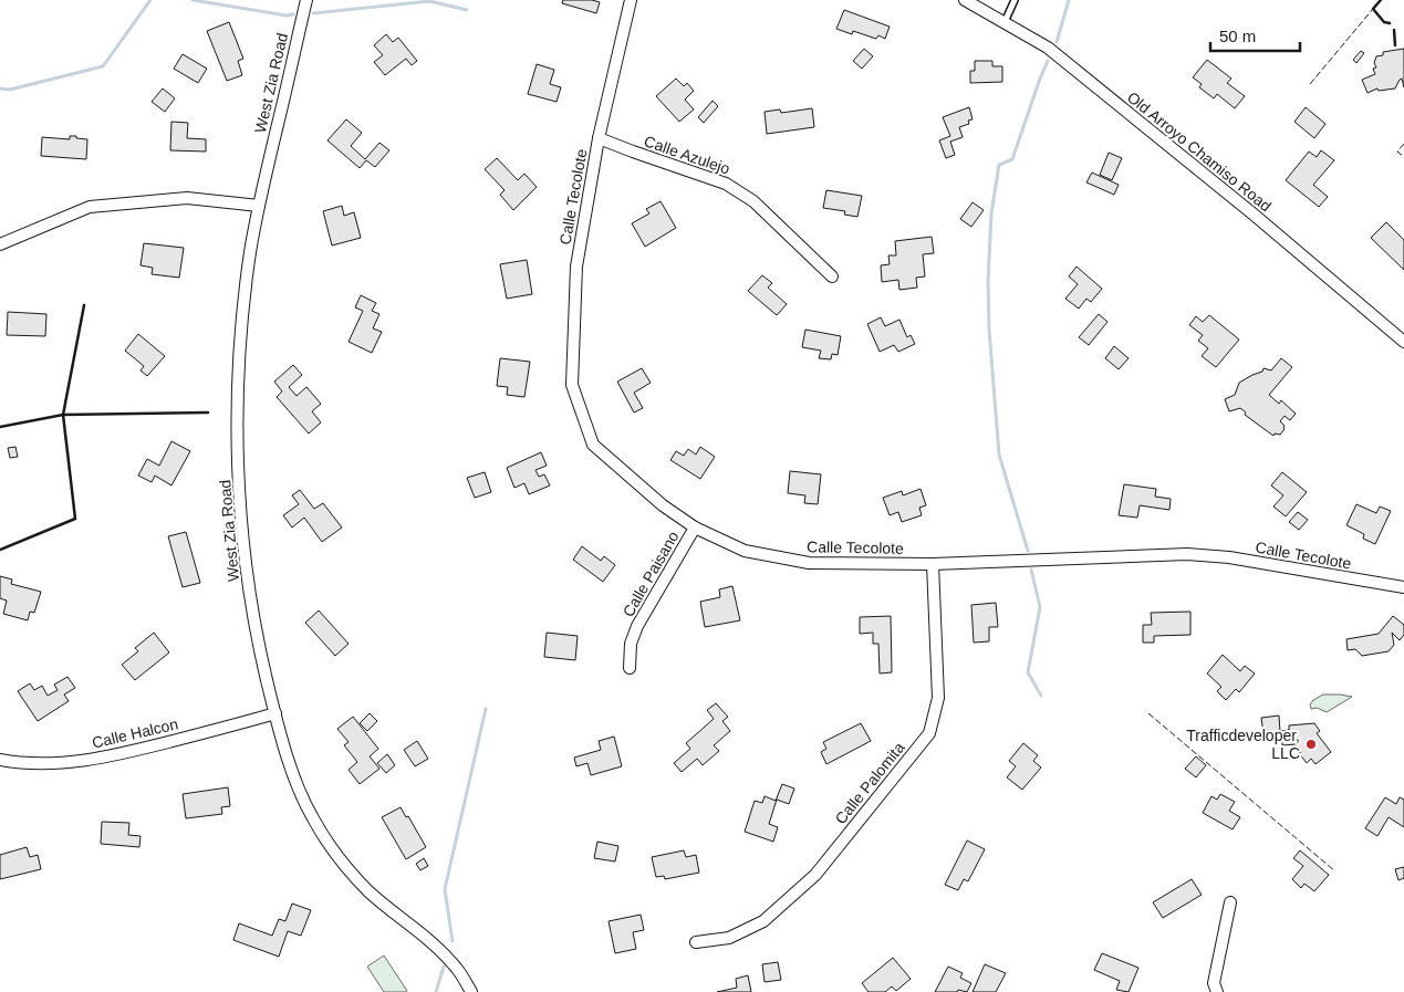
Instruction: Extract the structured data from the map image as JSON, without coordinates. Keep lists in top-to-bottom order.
{
  "streets": {
    "street": [
      "West Zia Road",
      "Old Arroyo Chamiso Road",
      "Calle Azulejo",
      "Calle Tecolote",
      "Calle Paisano",
      "Calle Halcon",
      "Calle Palomita"
    ]
  },
  "crossings": [
    ["West Zia Road", "Calle Halcon"],
    ["Calle Azulejo", "Calle Tecolote"],
    ["Calle Tecolote", "Calle Paisano"],
    ["Calle Tecolote", "Calle Palomita"]
  ],
  "places": ["Trafficdeveloper, LLC"],
  "scale_bar": "50 m"
}
